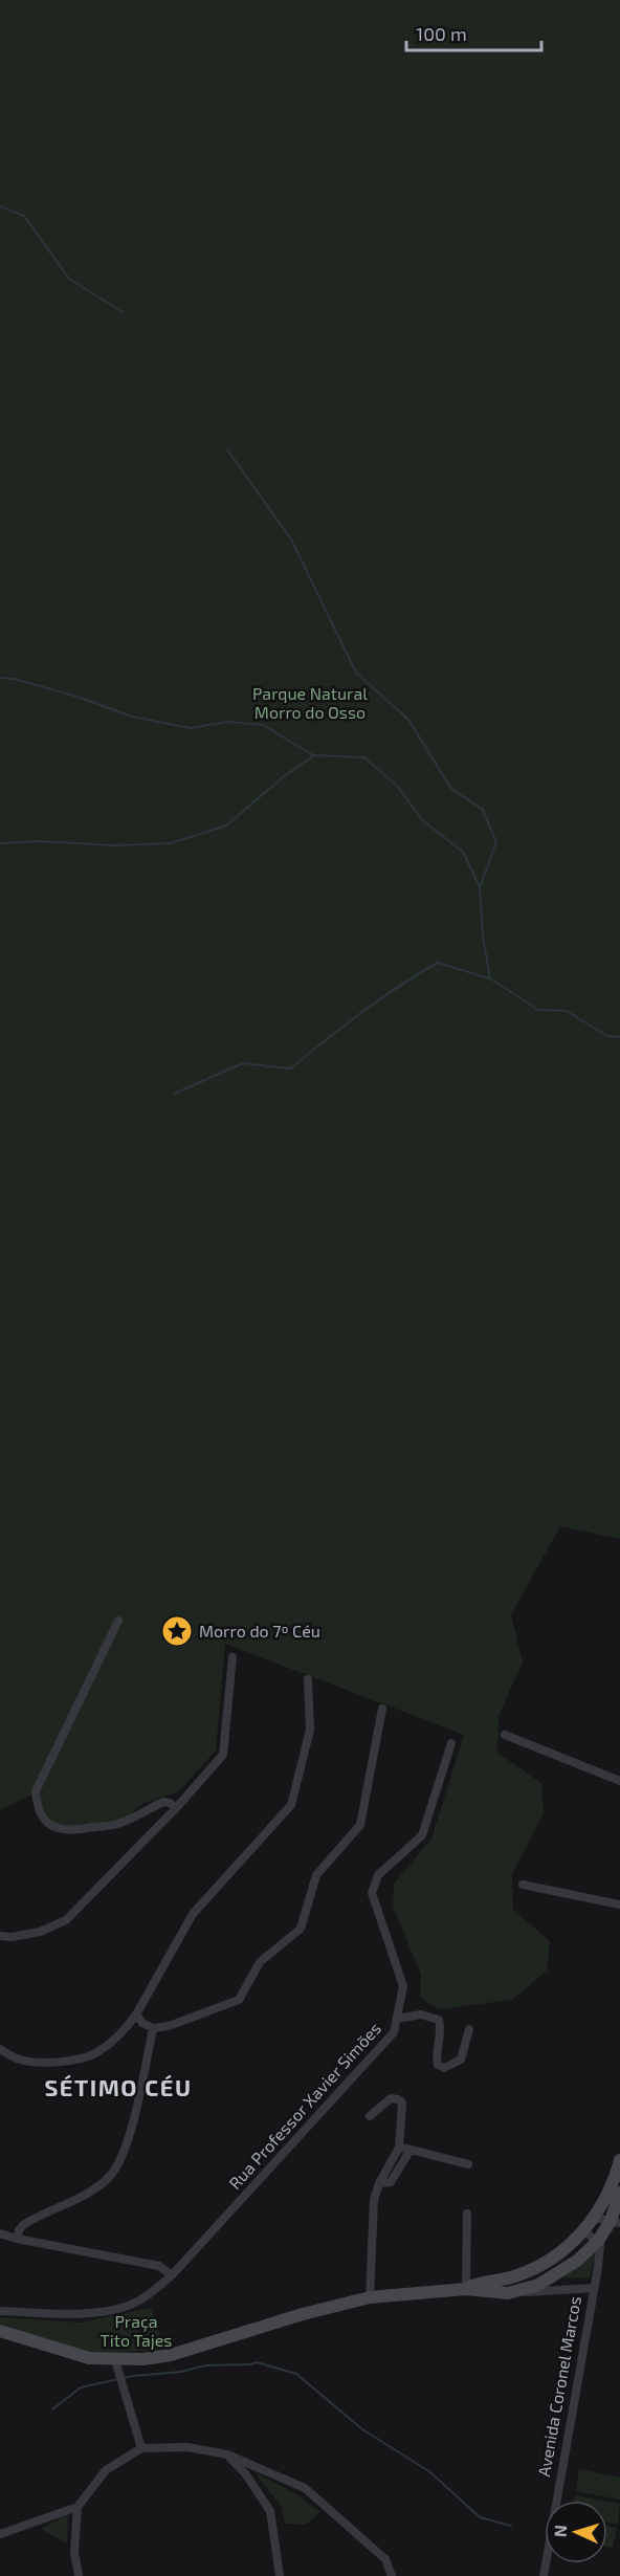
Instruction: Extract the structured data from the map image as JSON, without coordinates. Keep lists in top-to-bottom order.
{
  "streets": {
    "main road": ["Avenida Coronel Marcos"],
    "street": ["Rua Professor Xavier Simões"]
  },
  "districts": ["SÉTIMO CÉU"],
  "parks": ["Parque Natural Morro do Osso", "Praça Tito Tajes"],
  "places": {
    "place": ["Morro do 7º Céu"]
  },
  "scale_bar": "100 m",
  "north": "left"
}
